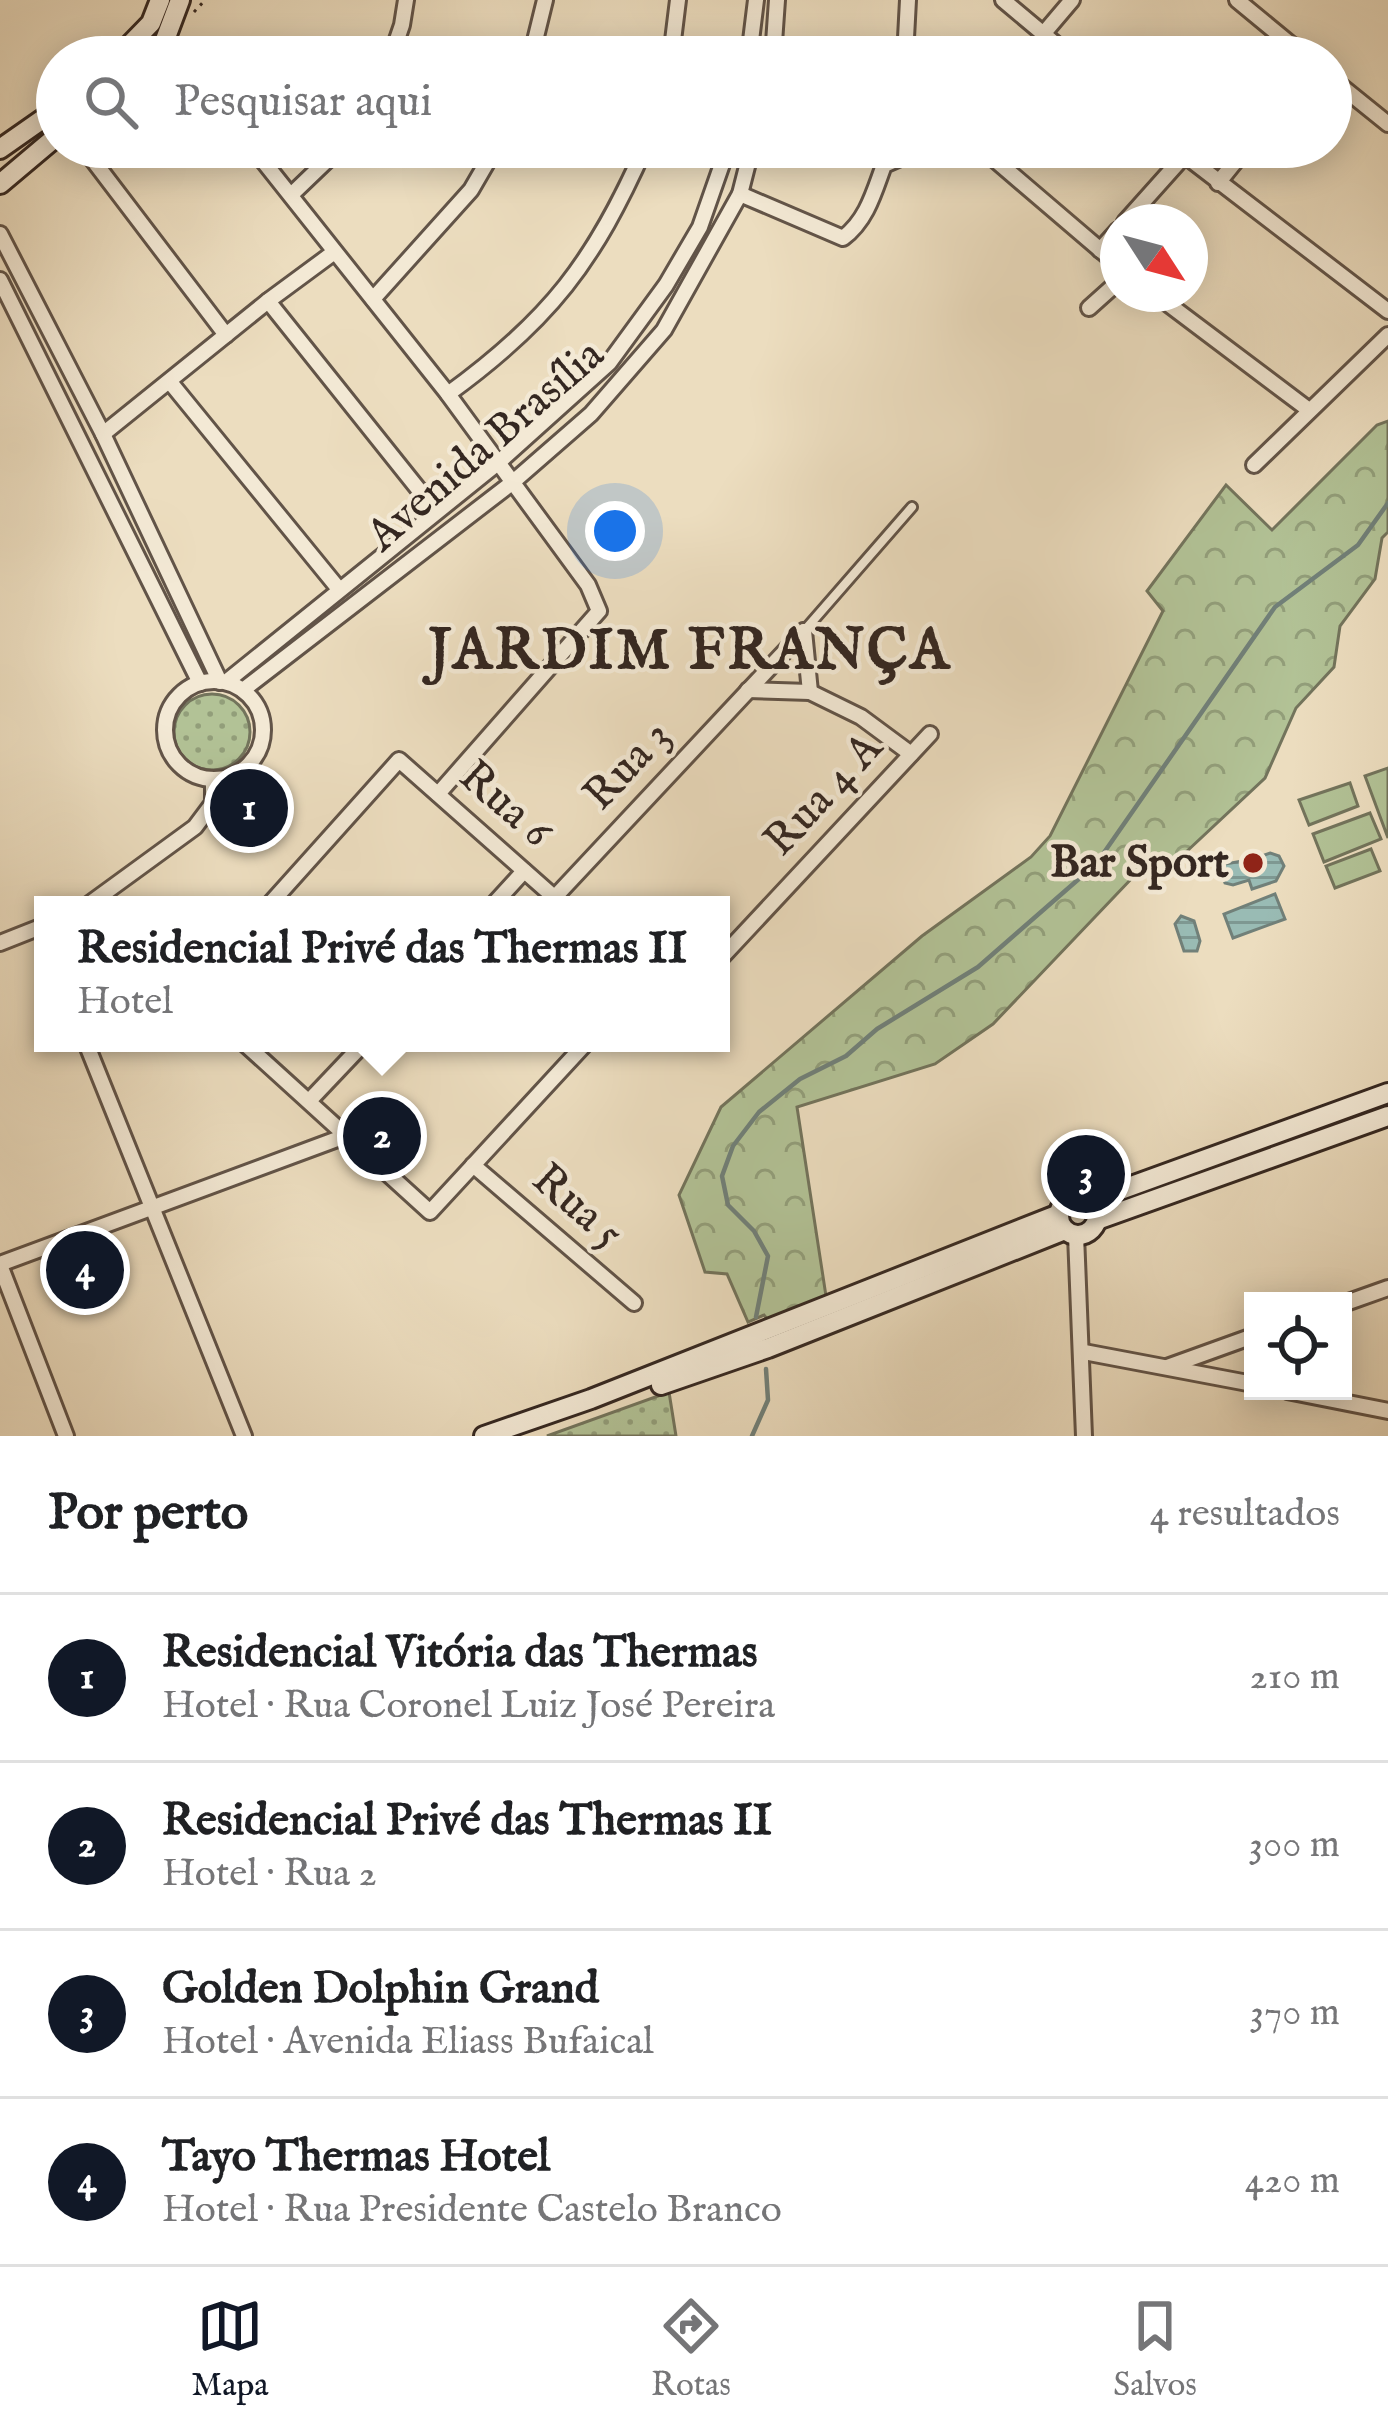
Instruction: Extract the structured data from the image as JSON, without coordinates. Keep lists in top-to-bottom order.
{
  "streets": {
    "street": [
      "Avenida Brasília",
      "Rua 3",
      "Rua 4 A",
      "Rua 6",
      "Rua 5"
    ]
  },
  "districts": ["JARDIM FRANÇA"],
  "places": ["Bar Sport"],
  "north": "bottom right",
  "page": {
    "search": "Pesquisar aqui",
    "pins": [
      "1",
      "2",
      "3",
      "4"
    ],
    "popup": ["Residencial Privé das Thermas II", "Hotel"],
    "heading": ["Por perto", "4 resultados"],
    "list": [
      {
        "mark": "1",
        "name": "Residencial Vitória das Thermas",
        "note": "Hotel · Rua Coronel Luiz José Pereira",
        "value": "210 m"
      },
      {
        "mark": "2",
        "name": "Residencial Privé das Thermas II",
        "note": "Hotel · Rua 2",
        "value": "300 m"
      },
      {
        "mark": "3",
        "name": "Golden Dolphin Grand",
        "note": "Hotel · Avenida Eliass Bufaical",
        "value": "370 m"
      },
      {
        "mark": "4",
        "name": "Tayo Thermas Hotel",
        "note": "Hotel · Rua Presidente Castelo Branco",
        "value": "420 m"
      }
    ],
    "nav": ["Mapa", "Rotas", "Salvos"]
  }
}
